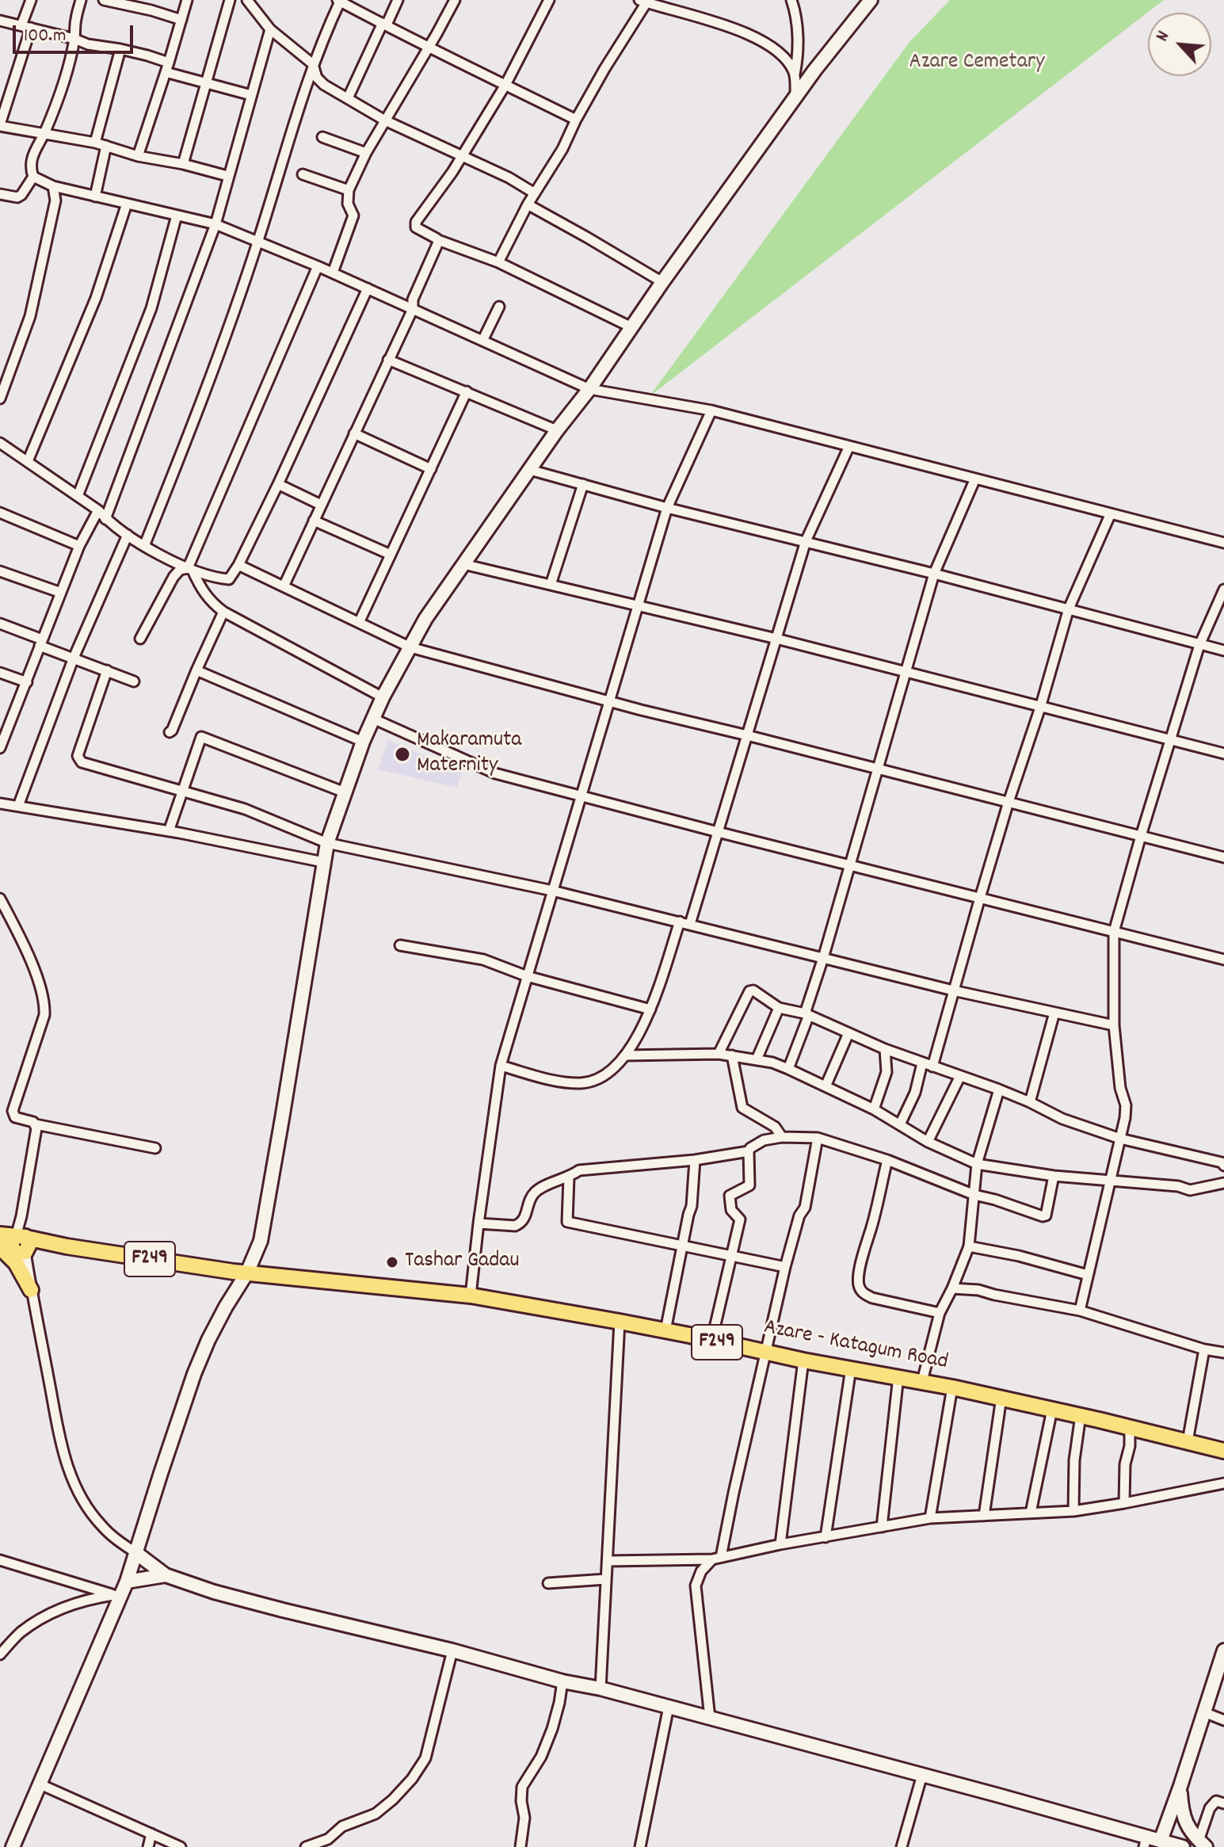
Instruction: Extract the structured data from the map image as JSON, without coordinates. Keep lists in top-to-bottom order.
{
  "streets": {
    "main road": ["F249", "Azare - Katagum Road"]
  },
  "parks": ["Azare Cemetary"],
  "places": ["Makaramuta Maternity", "Tashar Gadau"],
  "scale_bar": "100 m",
  "north": "top left"
}
